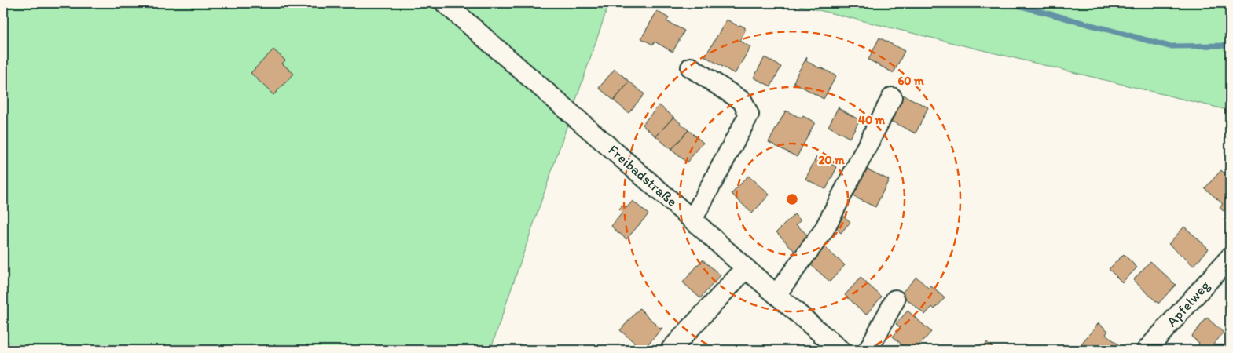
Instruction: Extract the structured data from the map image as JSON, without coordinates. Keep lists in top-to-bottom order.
{
  "streets": {
    "street": ["Freibadstraße", "Apfelweg"]
  },
  "rings": ["60 m", "40 m", "20 m"]
}
